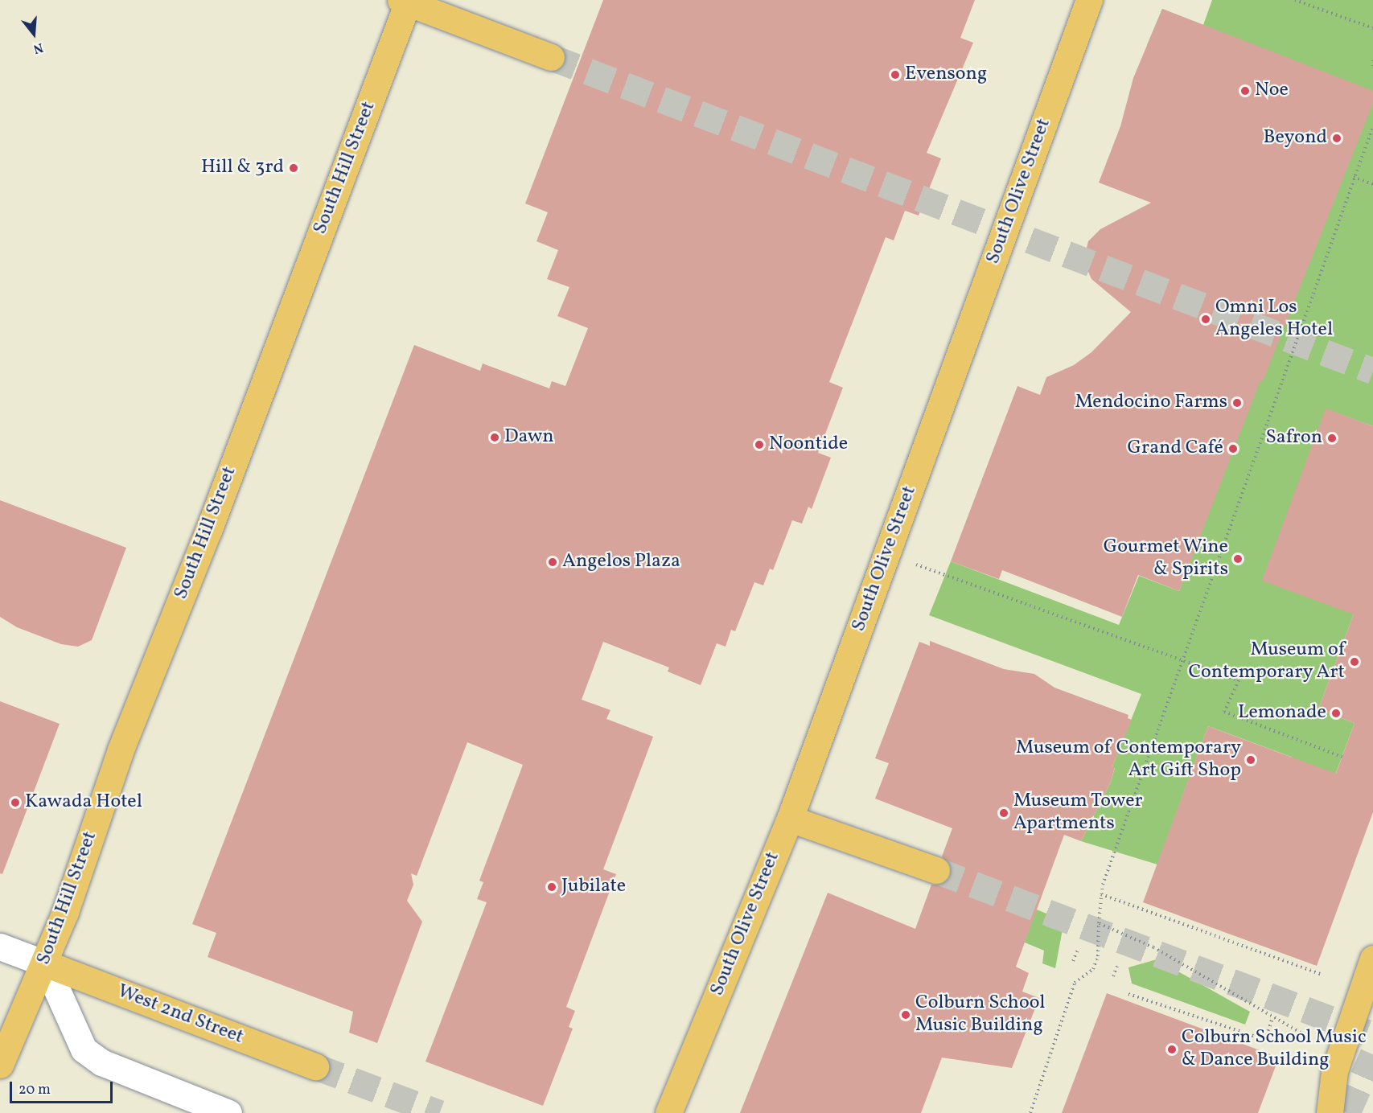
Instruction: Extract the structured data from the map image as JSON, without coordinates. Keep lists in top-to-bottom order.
{
  "streets": {
    "main road": ["South Hill Street", "South Olive Street", "West 2nd Street"]
  },
  "crossings": [
    ["South Hill Street", "West 2nd Street"]
  ],
  "places": [
    "Evensong",
    "Noe",
    "Beyond",
    "Hill & 3rd",
    "Omni Los Angeles Hotel",
    "Mendocino Farms",
    "Dawn",
    "Safron",
    "Noontide",
    "Grand Café",
    "Gourmet Wine & Spirits",
    "Angelos Plaza",
    "Museum of Contemporary Art",
    "Lemonade",
    "Museum of Contemporary Art Gift Shop",
    "Kawada Hotel",
    "Museum Tower Apartments",
    "Jubilate",
    "Colburn School Music Building",
    "Colburn School Music & Dance Building"
  ],
  "scale_bar": "20 m",
  "north": "bottom"
}
